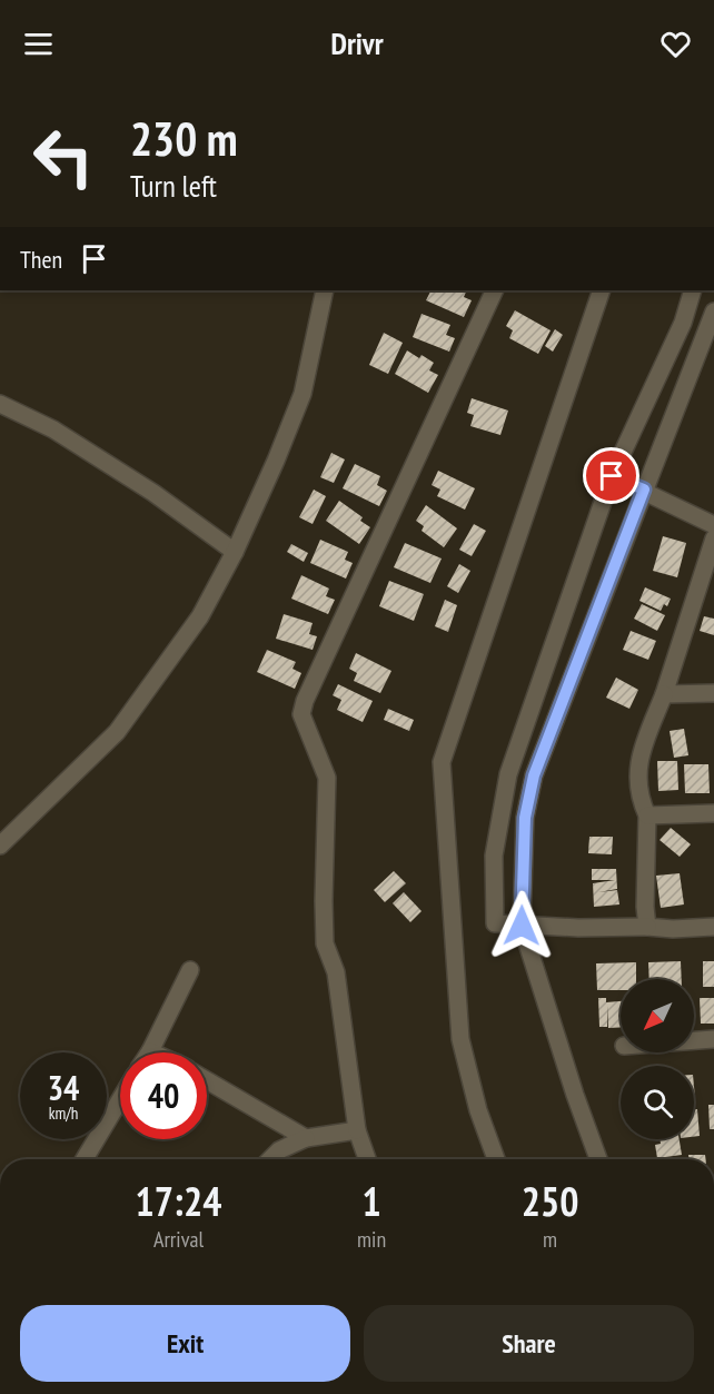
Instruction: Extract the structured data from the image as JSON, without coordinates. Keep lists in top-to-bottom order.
{
  "north": "bottom left",
  "page": {
    "header": "Drivr",
    "turn": ["230 m", "Turn left"],
    "then": "Then",
    "speed": "34 km/h",
    "limit": "40",
    "eta": [
      "17:24",
      "Arrival",
      "1",
      "min",
      "250",
      "m"
    ],
    "buttons": ["Exit", "Share"]
  }
}
